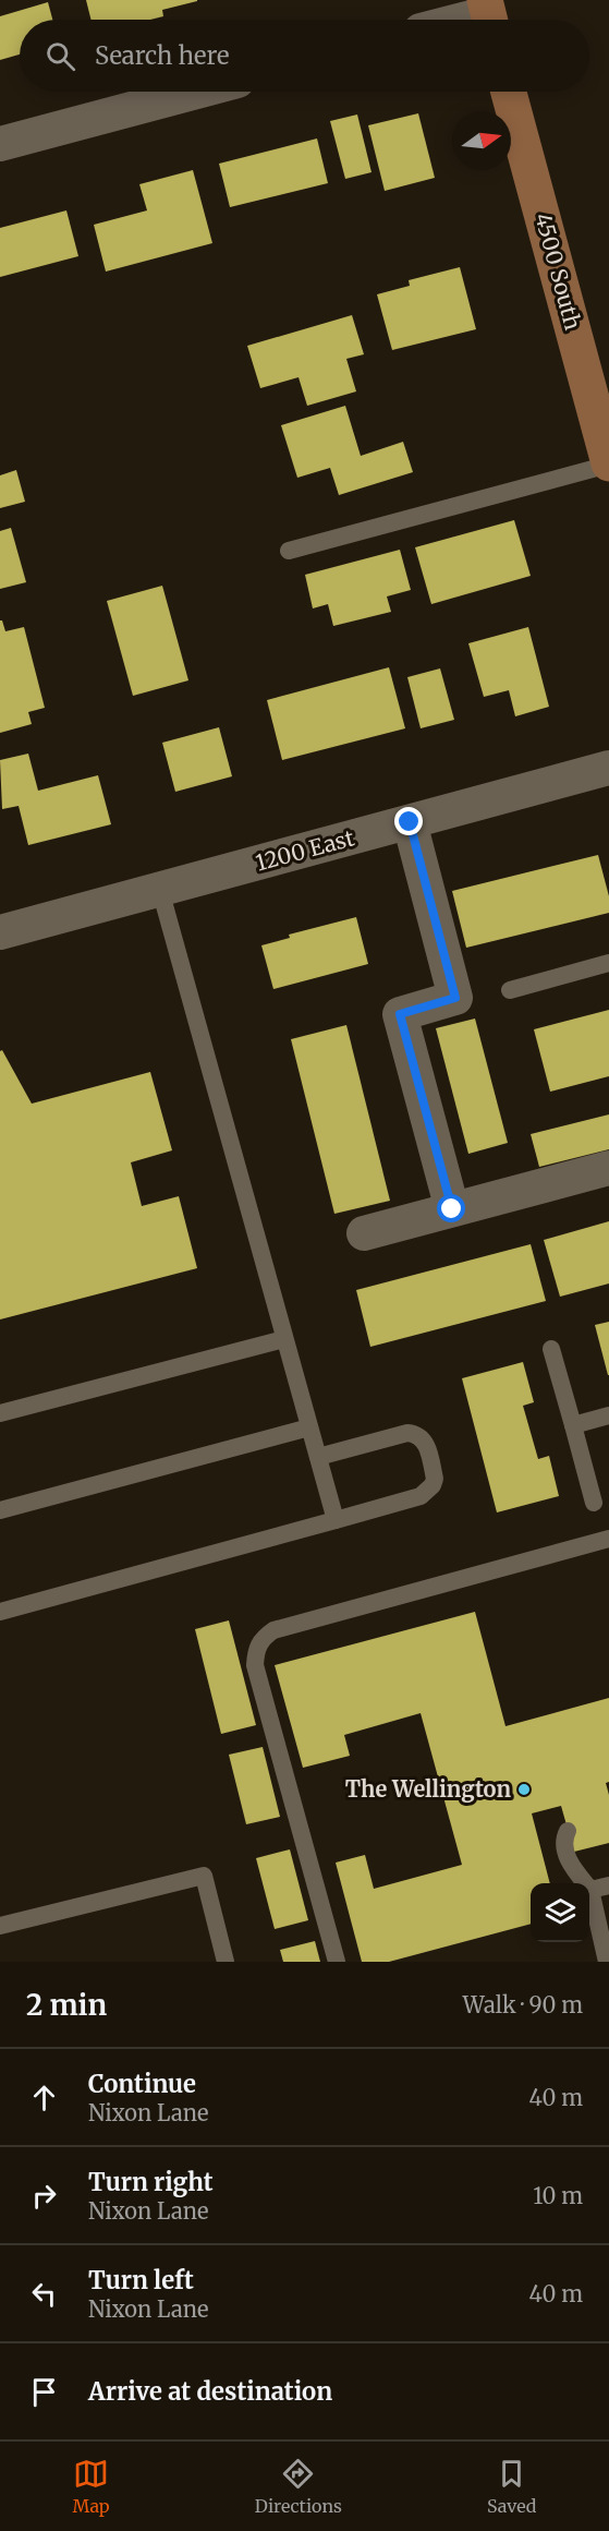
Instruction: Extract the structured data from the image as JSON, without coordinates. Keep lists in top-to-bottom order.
{
  "streets": {
    "main road": ["4500 South"],
    "street": ["1200 East"]
  },
  "places": ["The Wellington"],
  "north": "right",
  "page": {
    "search": "Search here",
    "heading": ["2 min", "Walk · 90 m"],
    "list": [
      ["Continue", "Nixon Lane", "40 m"],
      ["Turn right", "Nixon Lane", "10 m"],
      ["Turn left", "Nixon Lane", "40 m"],
      "Arrive at destination"
    ],
    "nav": ["Map", "Directions", "Saved"]
  }
}
